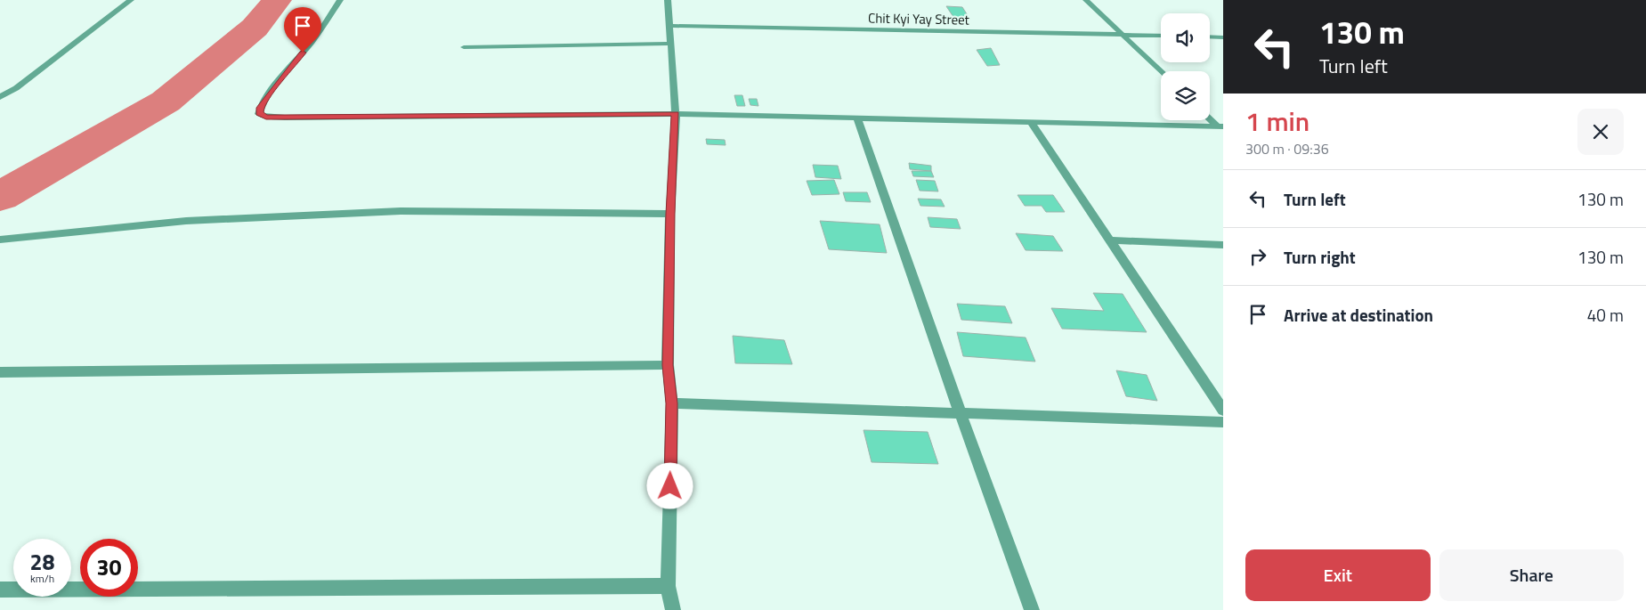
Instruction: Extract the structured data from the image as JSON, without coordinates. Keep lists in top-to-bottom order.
{
  "streets": {
    "street": ["Chit Kyi Yay Street"]
  },
  "page": {
    "turn": ["130 m", "Turn left"],
    "heading": ["1 min", "300 m · 09:36"],
    "list": [
      {
        "name": "Turn left",
        "value": "130 m"
      },
      {
        "name": "Turn right",
        "value": "130 m"
      },
      {
        "name": "Arrive at destination",
        "value": "40 m"
      }
    ],
    "speed": "28 km/h",
    "limit": "30",
    "buttons": ["Exit", "Share"]
  }
}
